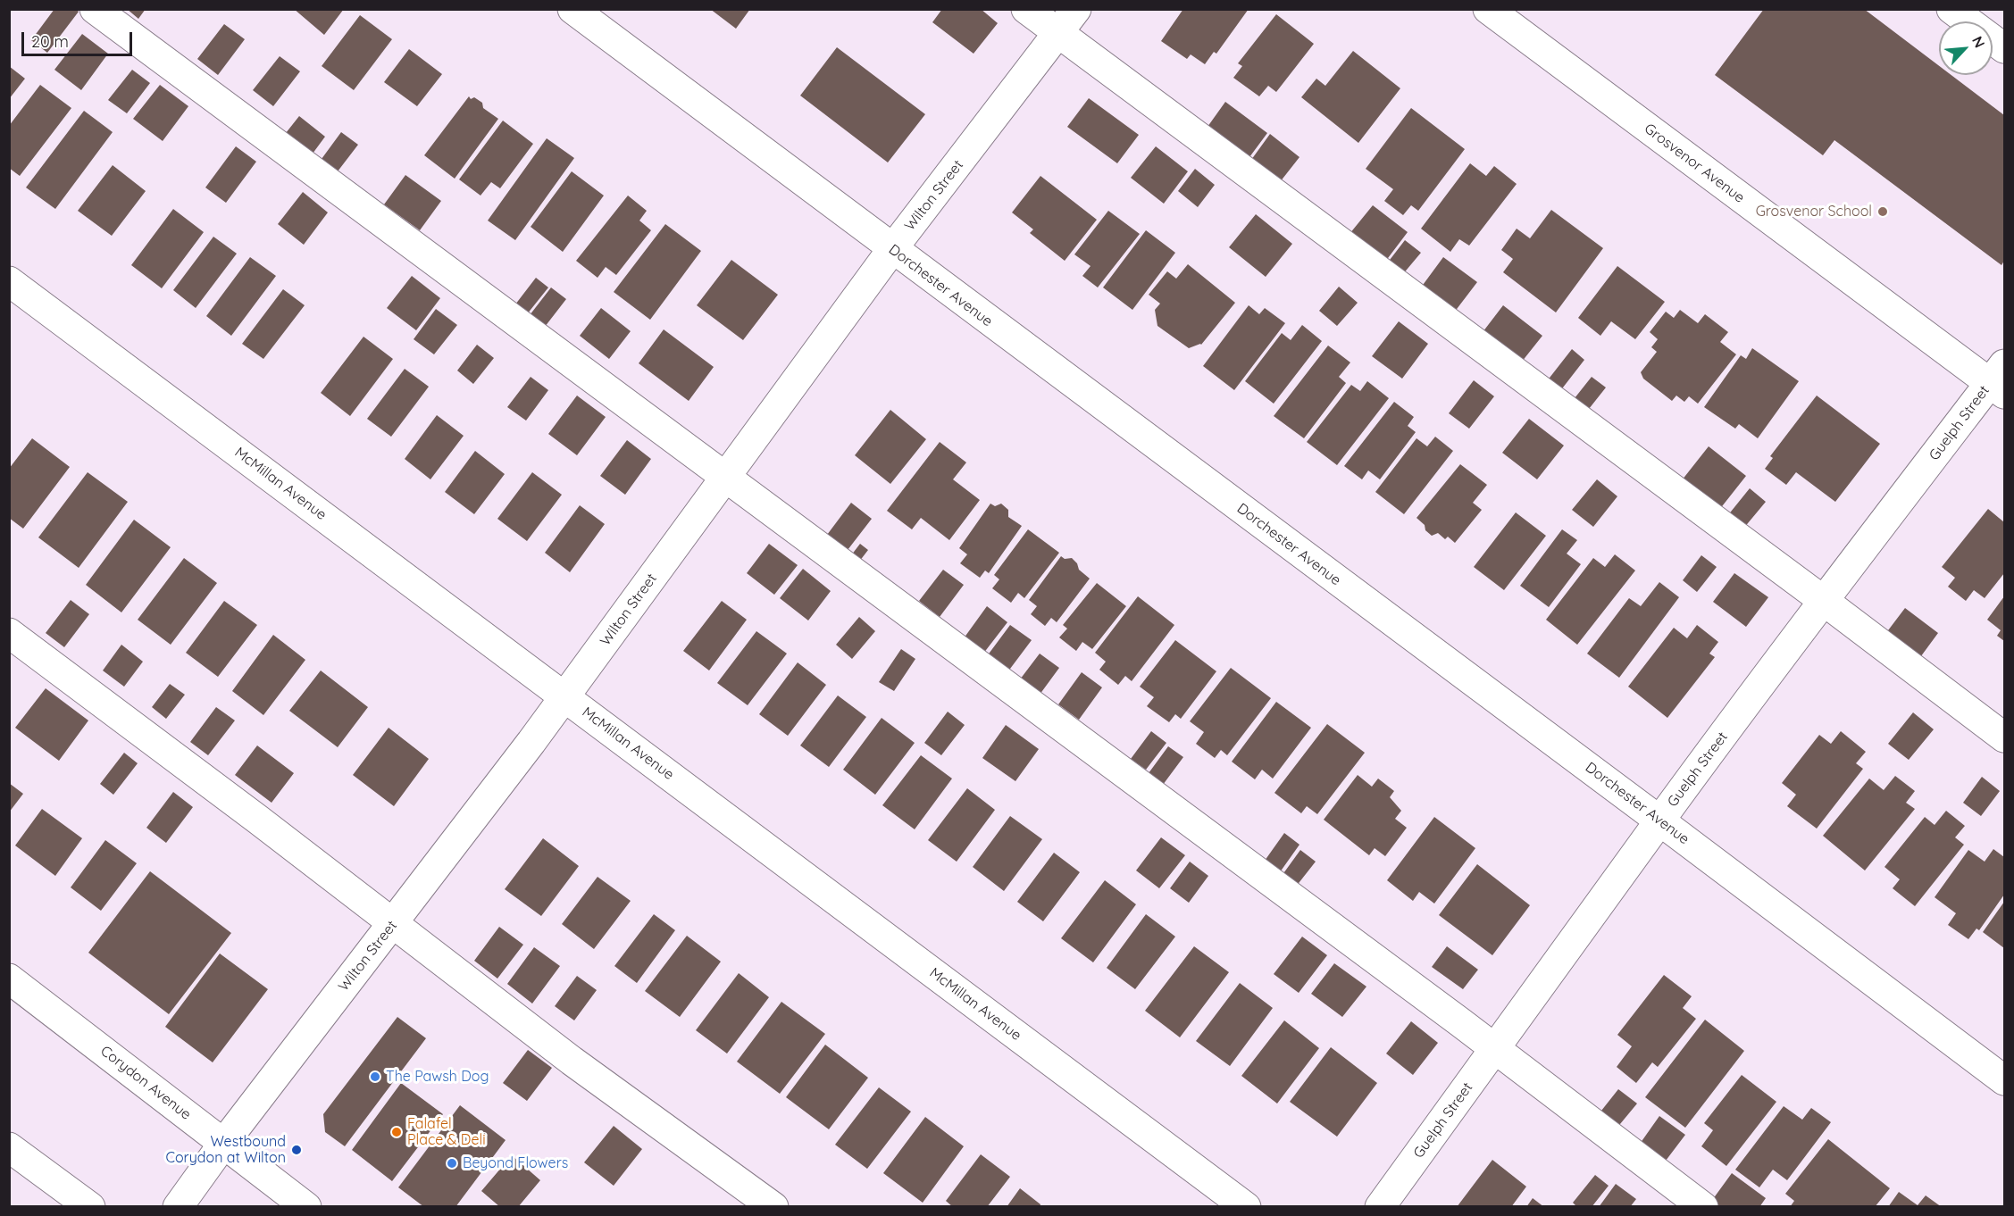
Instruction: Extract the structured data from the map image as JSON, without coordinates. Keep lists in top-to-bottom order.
{
  "streets": {
    "street": [
      "Grosvenor Avenue",
      "Wilton Street",
      "Dorchester Avenue",
      "Guelph Street",
      "McMillan Avenue",
      "Corydon Avenue"
    ]
  },
  "crossings": [
    ["Grosvenor Avenue", "Guelph Street"],
    ["Wilton Street", "Dorchester Avenue"],
    ["Wilton Street", "McMillan Avenue"],
    ["Wilton Street", "Corydon Avenue"],
    ["Dorchester Avenue", "Guelph Street"]
  ],
  "places": [
    "Grosvenor School",
    "The Pawsh Dog",
    "Falafel Place & Deli",
    "Westbound Corydon at Wilton",
    "Beyond Flowers"
  ],
  "scale_bar": "20 m",
  "north": "top right"
}
